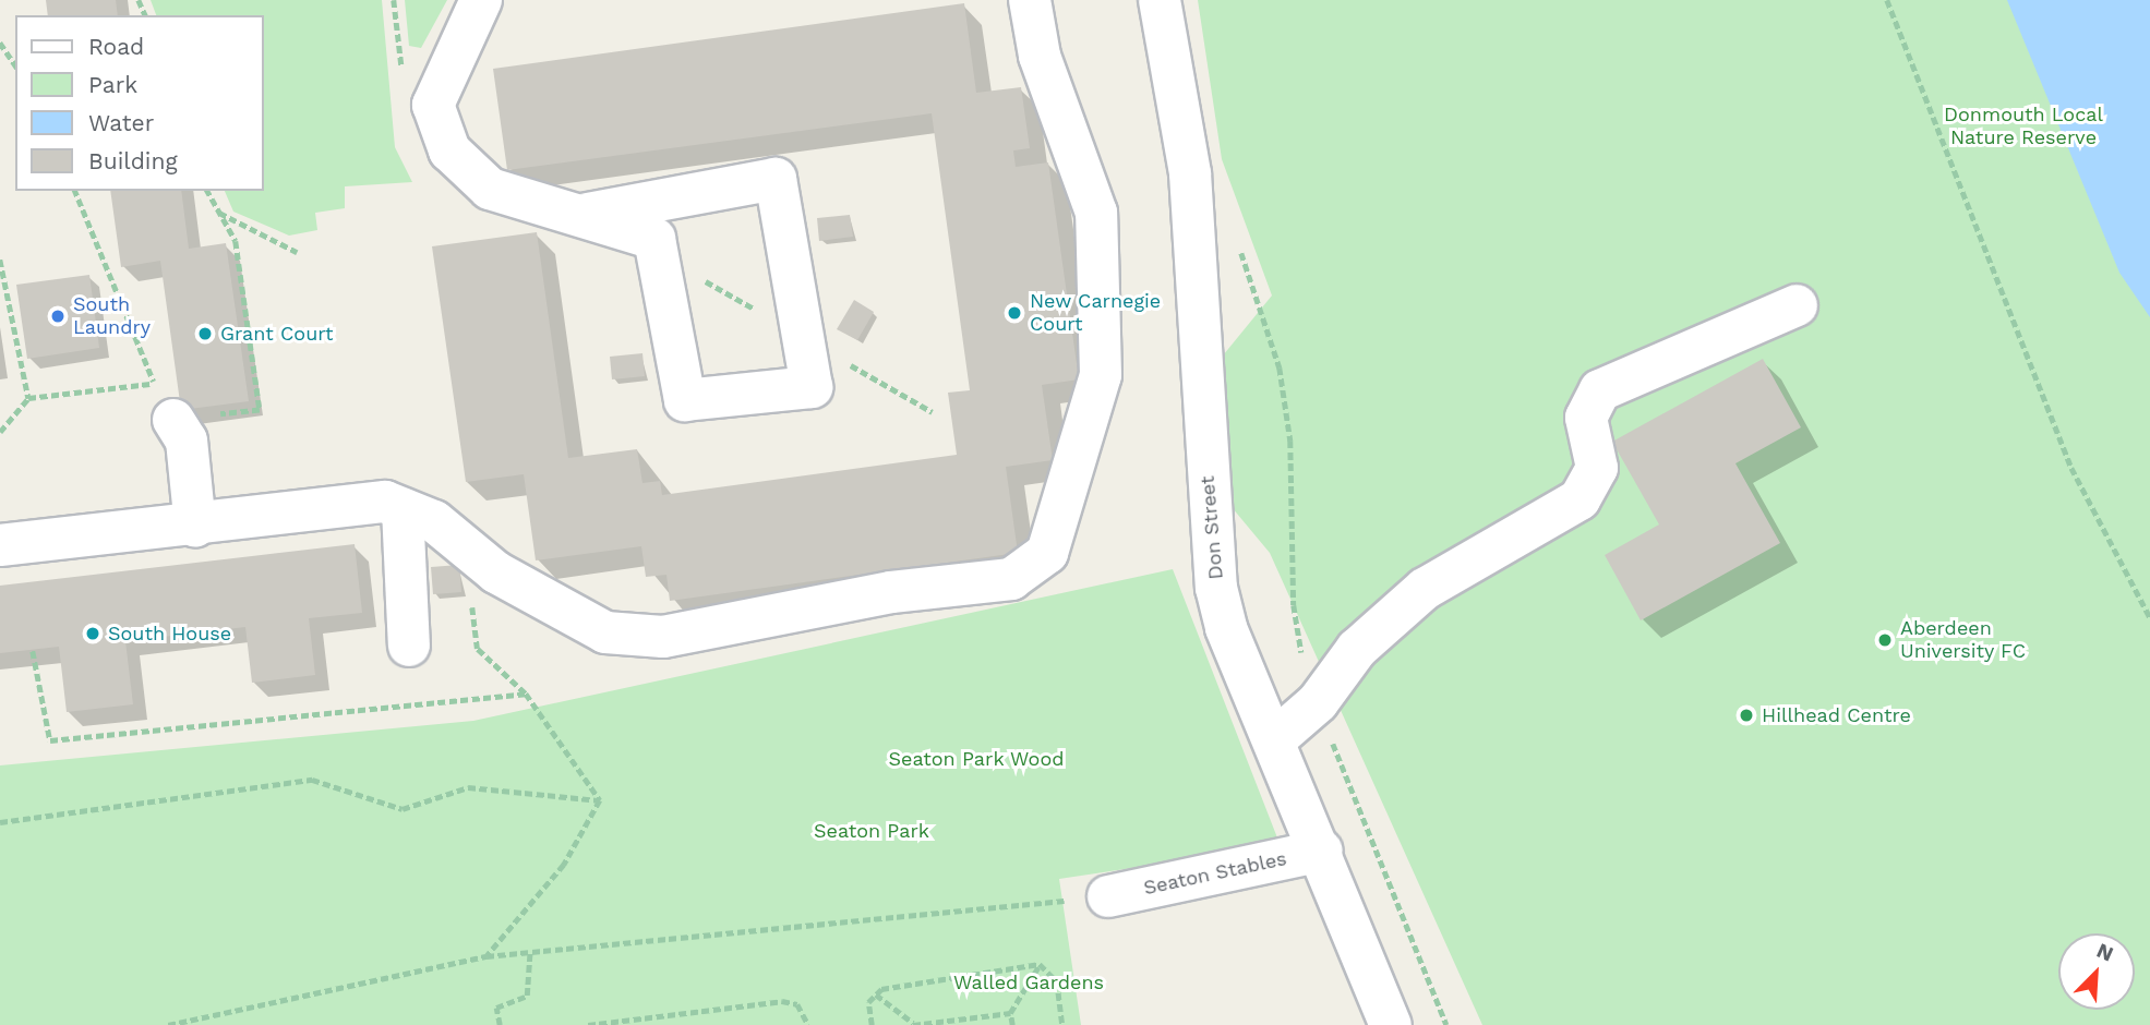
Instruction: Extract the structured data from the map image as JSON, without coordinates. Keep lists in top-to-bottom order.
{
  "streets": {
    "street": ["Don Street", "Seaton Stables"]
  },
  "crossings": [
    ["Don Street", "Seaton Stables"]
  ],
  "parks": [
    "Donmouth Local Nature Reserve",
    "Seaton Park Wood",
    "Seaton Park",
    "Walled Gardens"
  ],
  "places": [
    "New Carnegie Court",
    "South Laundry",
    "Grant Court",
    "South House",
    "Aberdeen University FC",
    "Hillhead Centre"
  ],
  "legend": [
    "Road",
    "Park",
    "Water",
    "Building"
  ],
  "north": "top right"
}
